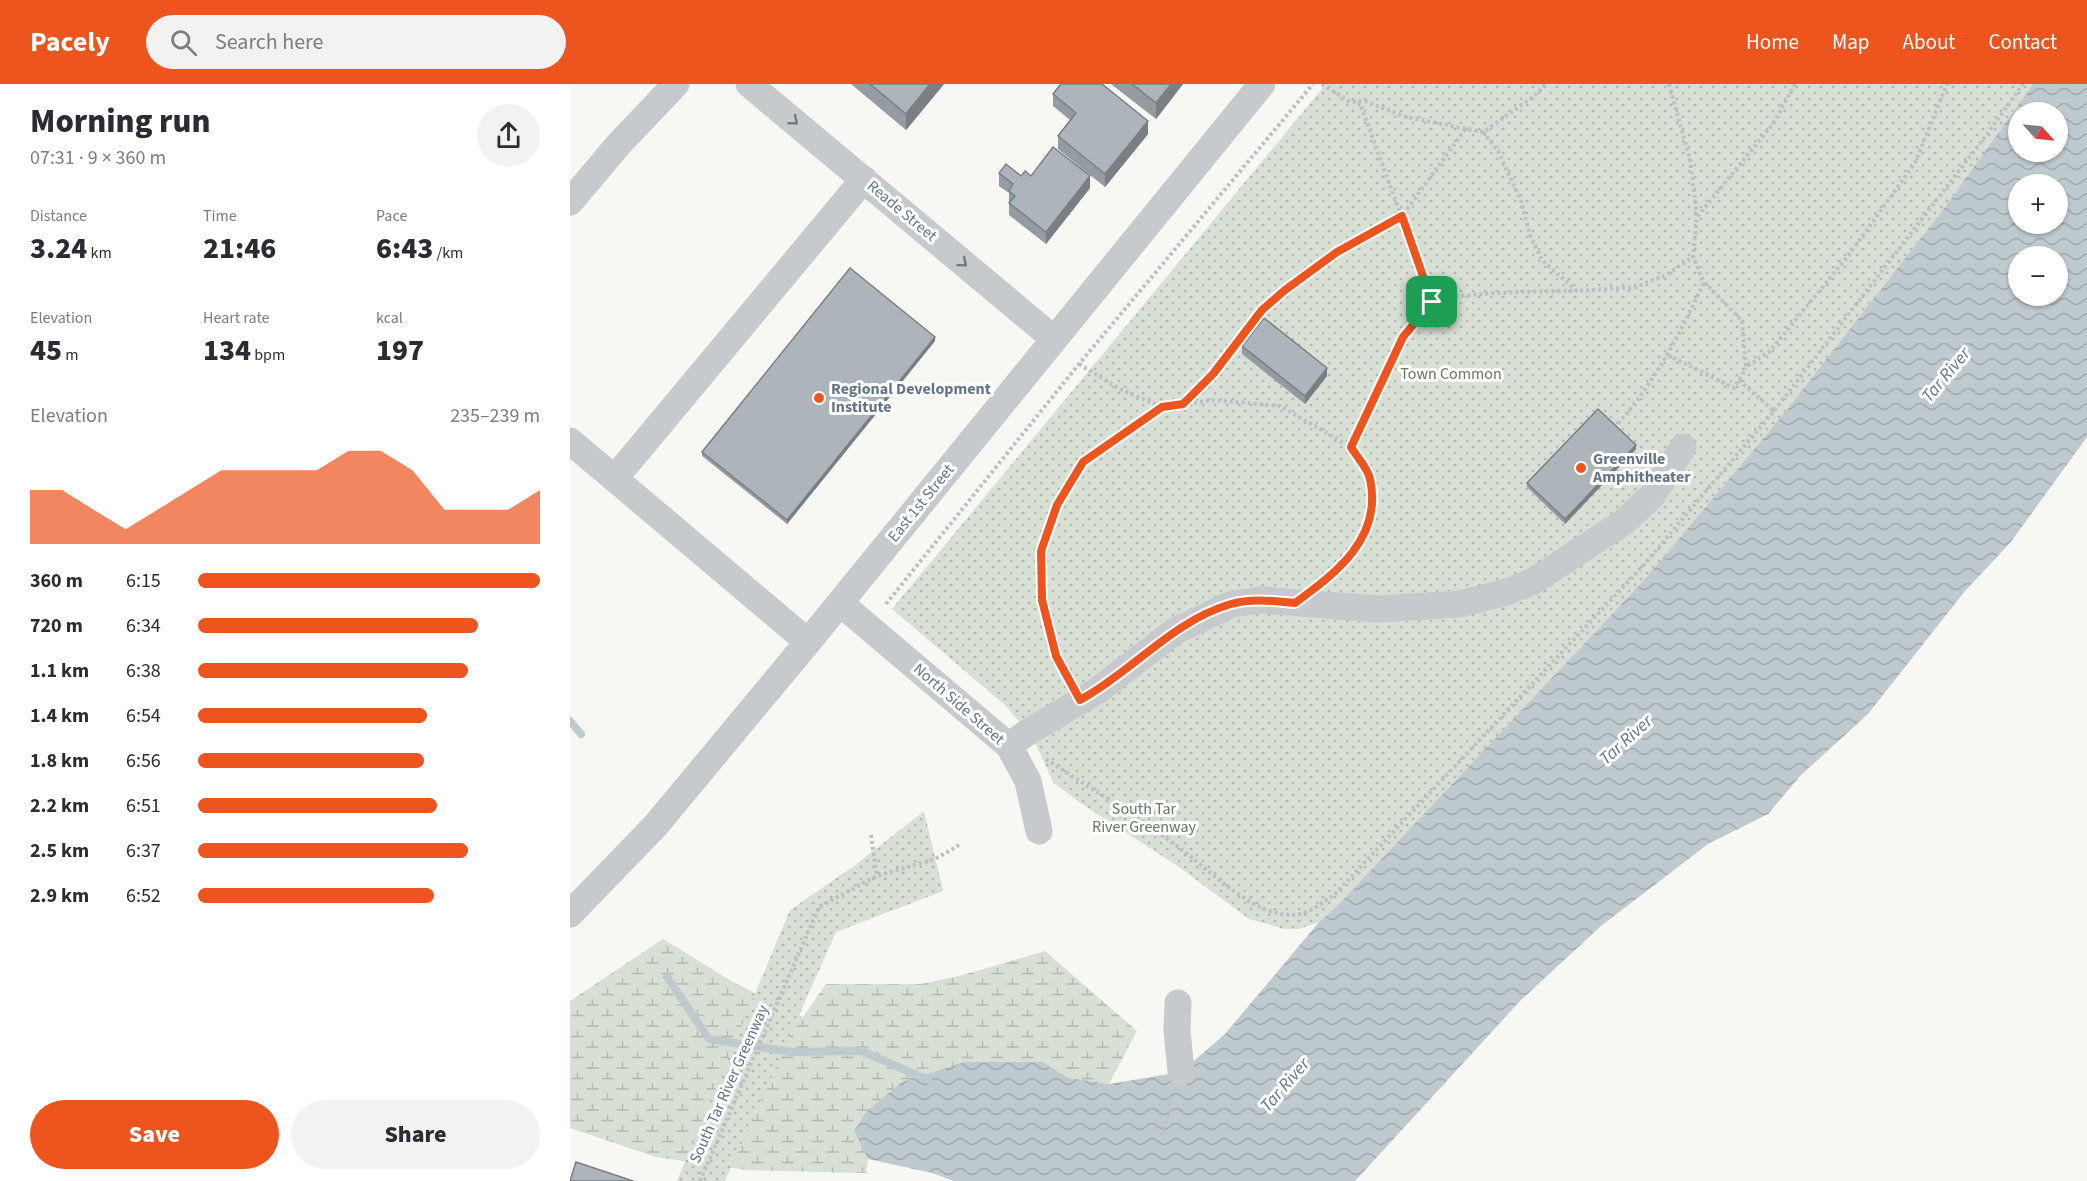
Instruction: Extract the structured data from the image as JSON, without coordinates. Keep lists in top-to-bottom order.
{
  "streets": {
    "street": ["Reade Street", "East 1st Street", "North Side Street"],
    "path": ["South Tar River Greenway"]
  },
  "crossings": [
    ["Reade Street", "East 1st Street"],
    ["East 1st Street", "North Side Street"]
  ],
  "one_way": ["Reade Street"],
  "water": ["Tar River"],
  "parks": ["Town Common", "South Tar River Greenway"],
  "places": ["Regional Development Institute", "Greenville Amphitheater"],
  "north": "bottom right",
  "page": {
    "header": "Pacely",
    "search": "Search here",
    "nav": [
      "Home",
      "Map",
      "About",
      "Contact"
    ],
    "heading": ["Morning run", "07:31 · 9 × 360 m"],
    "map_buttons": ["+", "−"],
    "stats": [
      ["Distance", "3.24 km"],
      ["Time", "21:46"],
      ["Pace", "6:43 /km"],
      ["Elevation", "45 m"],
      ["Heart rate", "134 bpm"],
      ["kcal", "197"]
    ],
    "chart": ["Elevation", "235–239 m"],
    "list": [
      {
        "name": "360 m",
        "note": "6:15"
      },
      {
        "name": "720 m",
        "note": "6:34"
      },
      {
        "name": "1.1 km",
        "note": "6:38"
      },
      {
        "name": "1.4 km",
        "note": "6:54"
      },
      {
        "name": "1.8 km",
        "note": "6:56"
      },
      {
        "name": "2.2 km",
        "note": "6:51"
      },
      {
        "name": "2.5 km",
        "note": "6:37"
      },
      {
        "name": "2.9 km",
        "note": "6:52"
      }
    ],
    "buttons": ["Save", "Share"]
  }
}
